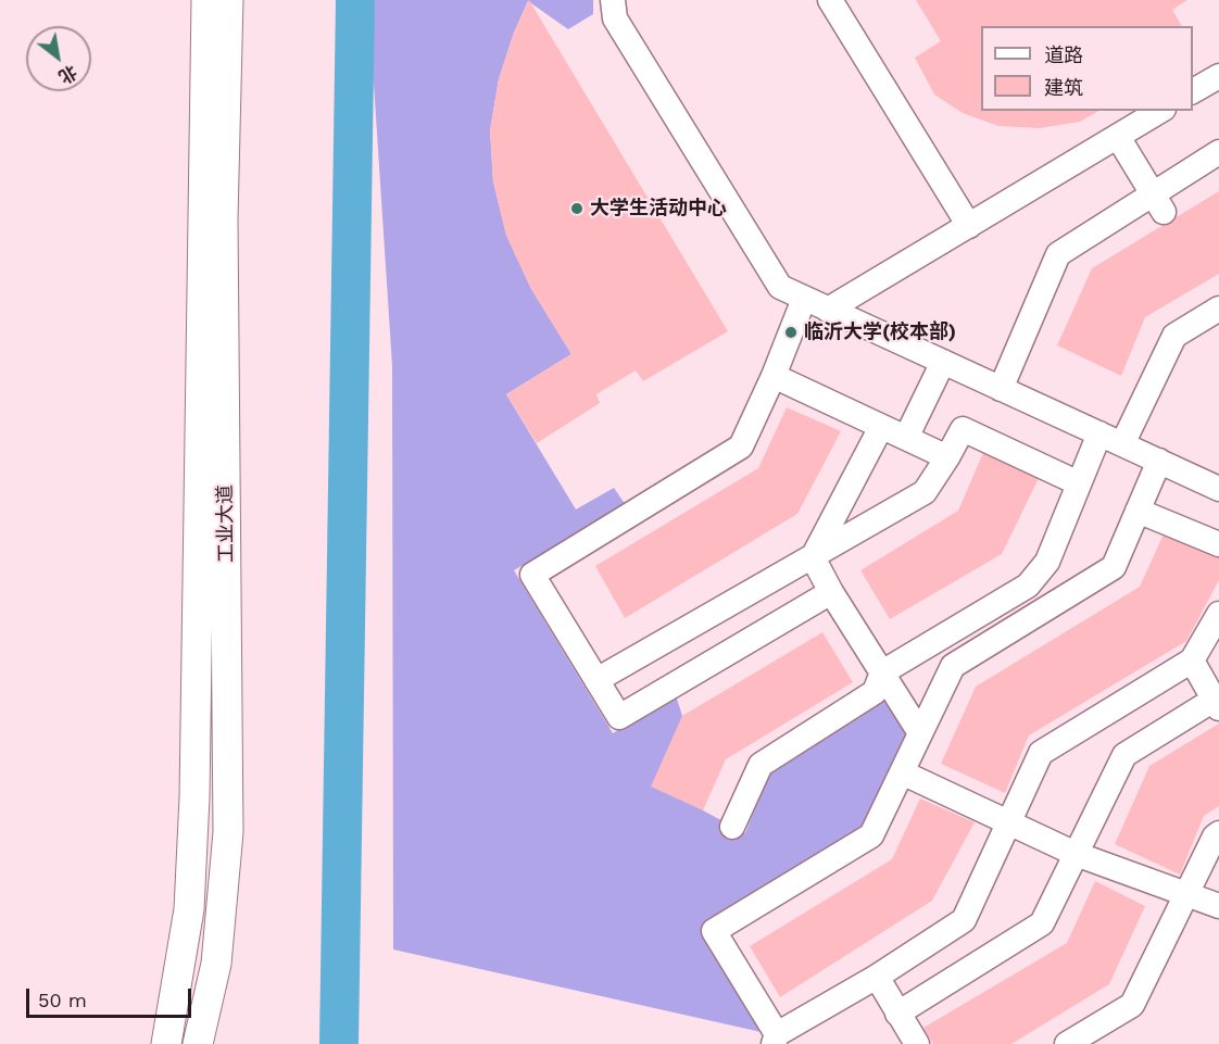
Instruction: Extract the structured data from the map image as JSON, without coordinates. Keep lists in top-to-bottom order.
{
  "streets": {
    "main road": ["工业大道"]
  },
  "places": ["大学生活动中心", "临沂大学(校本部)"],
  "legend": ["道路", "建筑"],
  "scale_bar": "50 m",
  "north": "bottom right"
}
